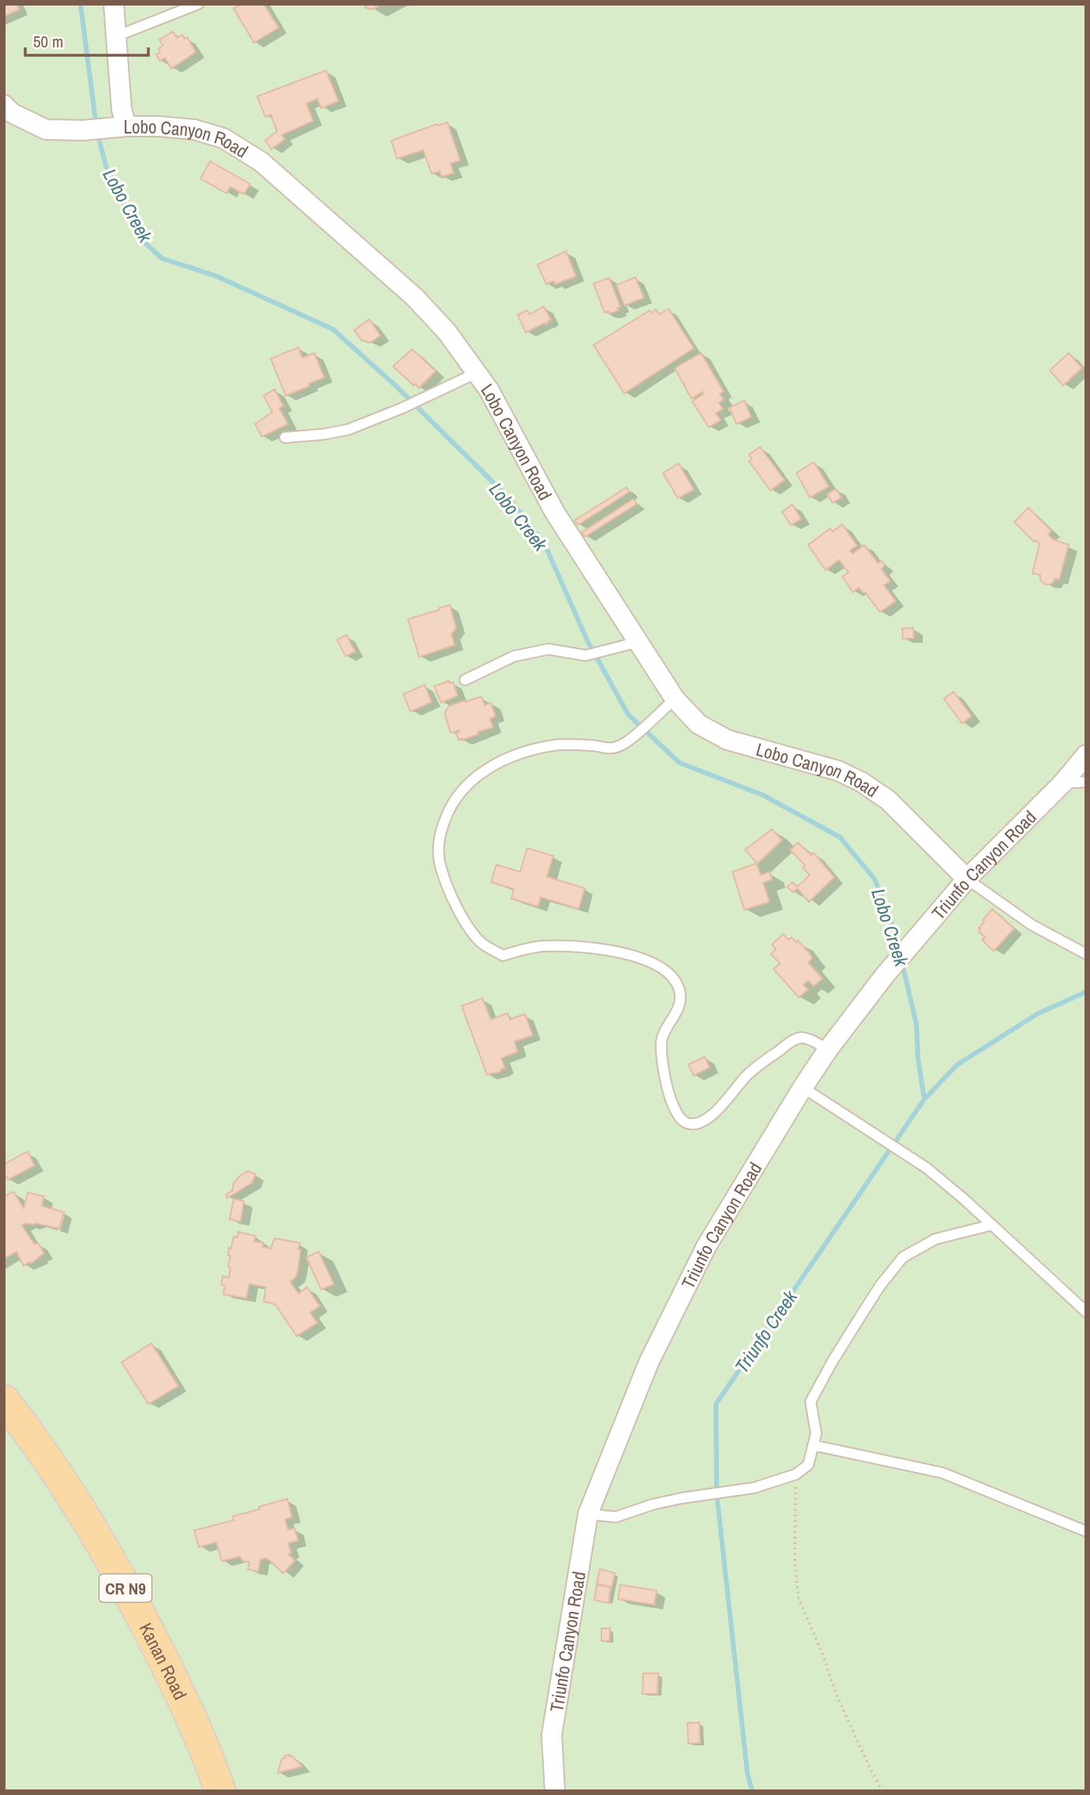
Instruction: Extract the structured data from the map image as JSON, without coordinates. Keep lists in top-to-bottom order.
{
  "streets": {
    "main road": ["CR N9", "Kanan Road"],
    "street": ["Lobo Canyon Road", "Triunfo Canyon Road"]
  },
  "crossings": [
    ["Lobo Canyon Road", "Triunfo Canyon Road"]
  ],
  "water": ["Lobo Creek", "Triunfo Creek"],
  "scale_bar": "50 m"
}
